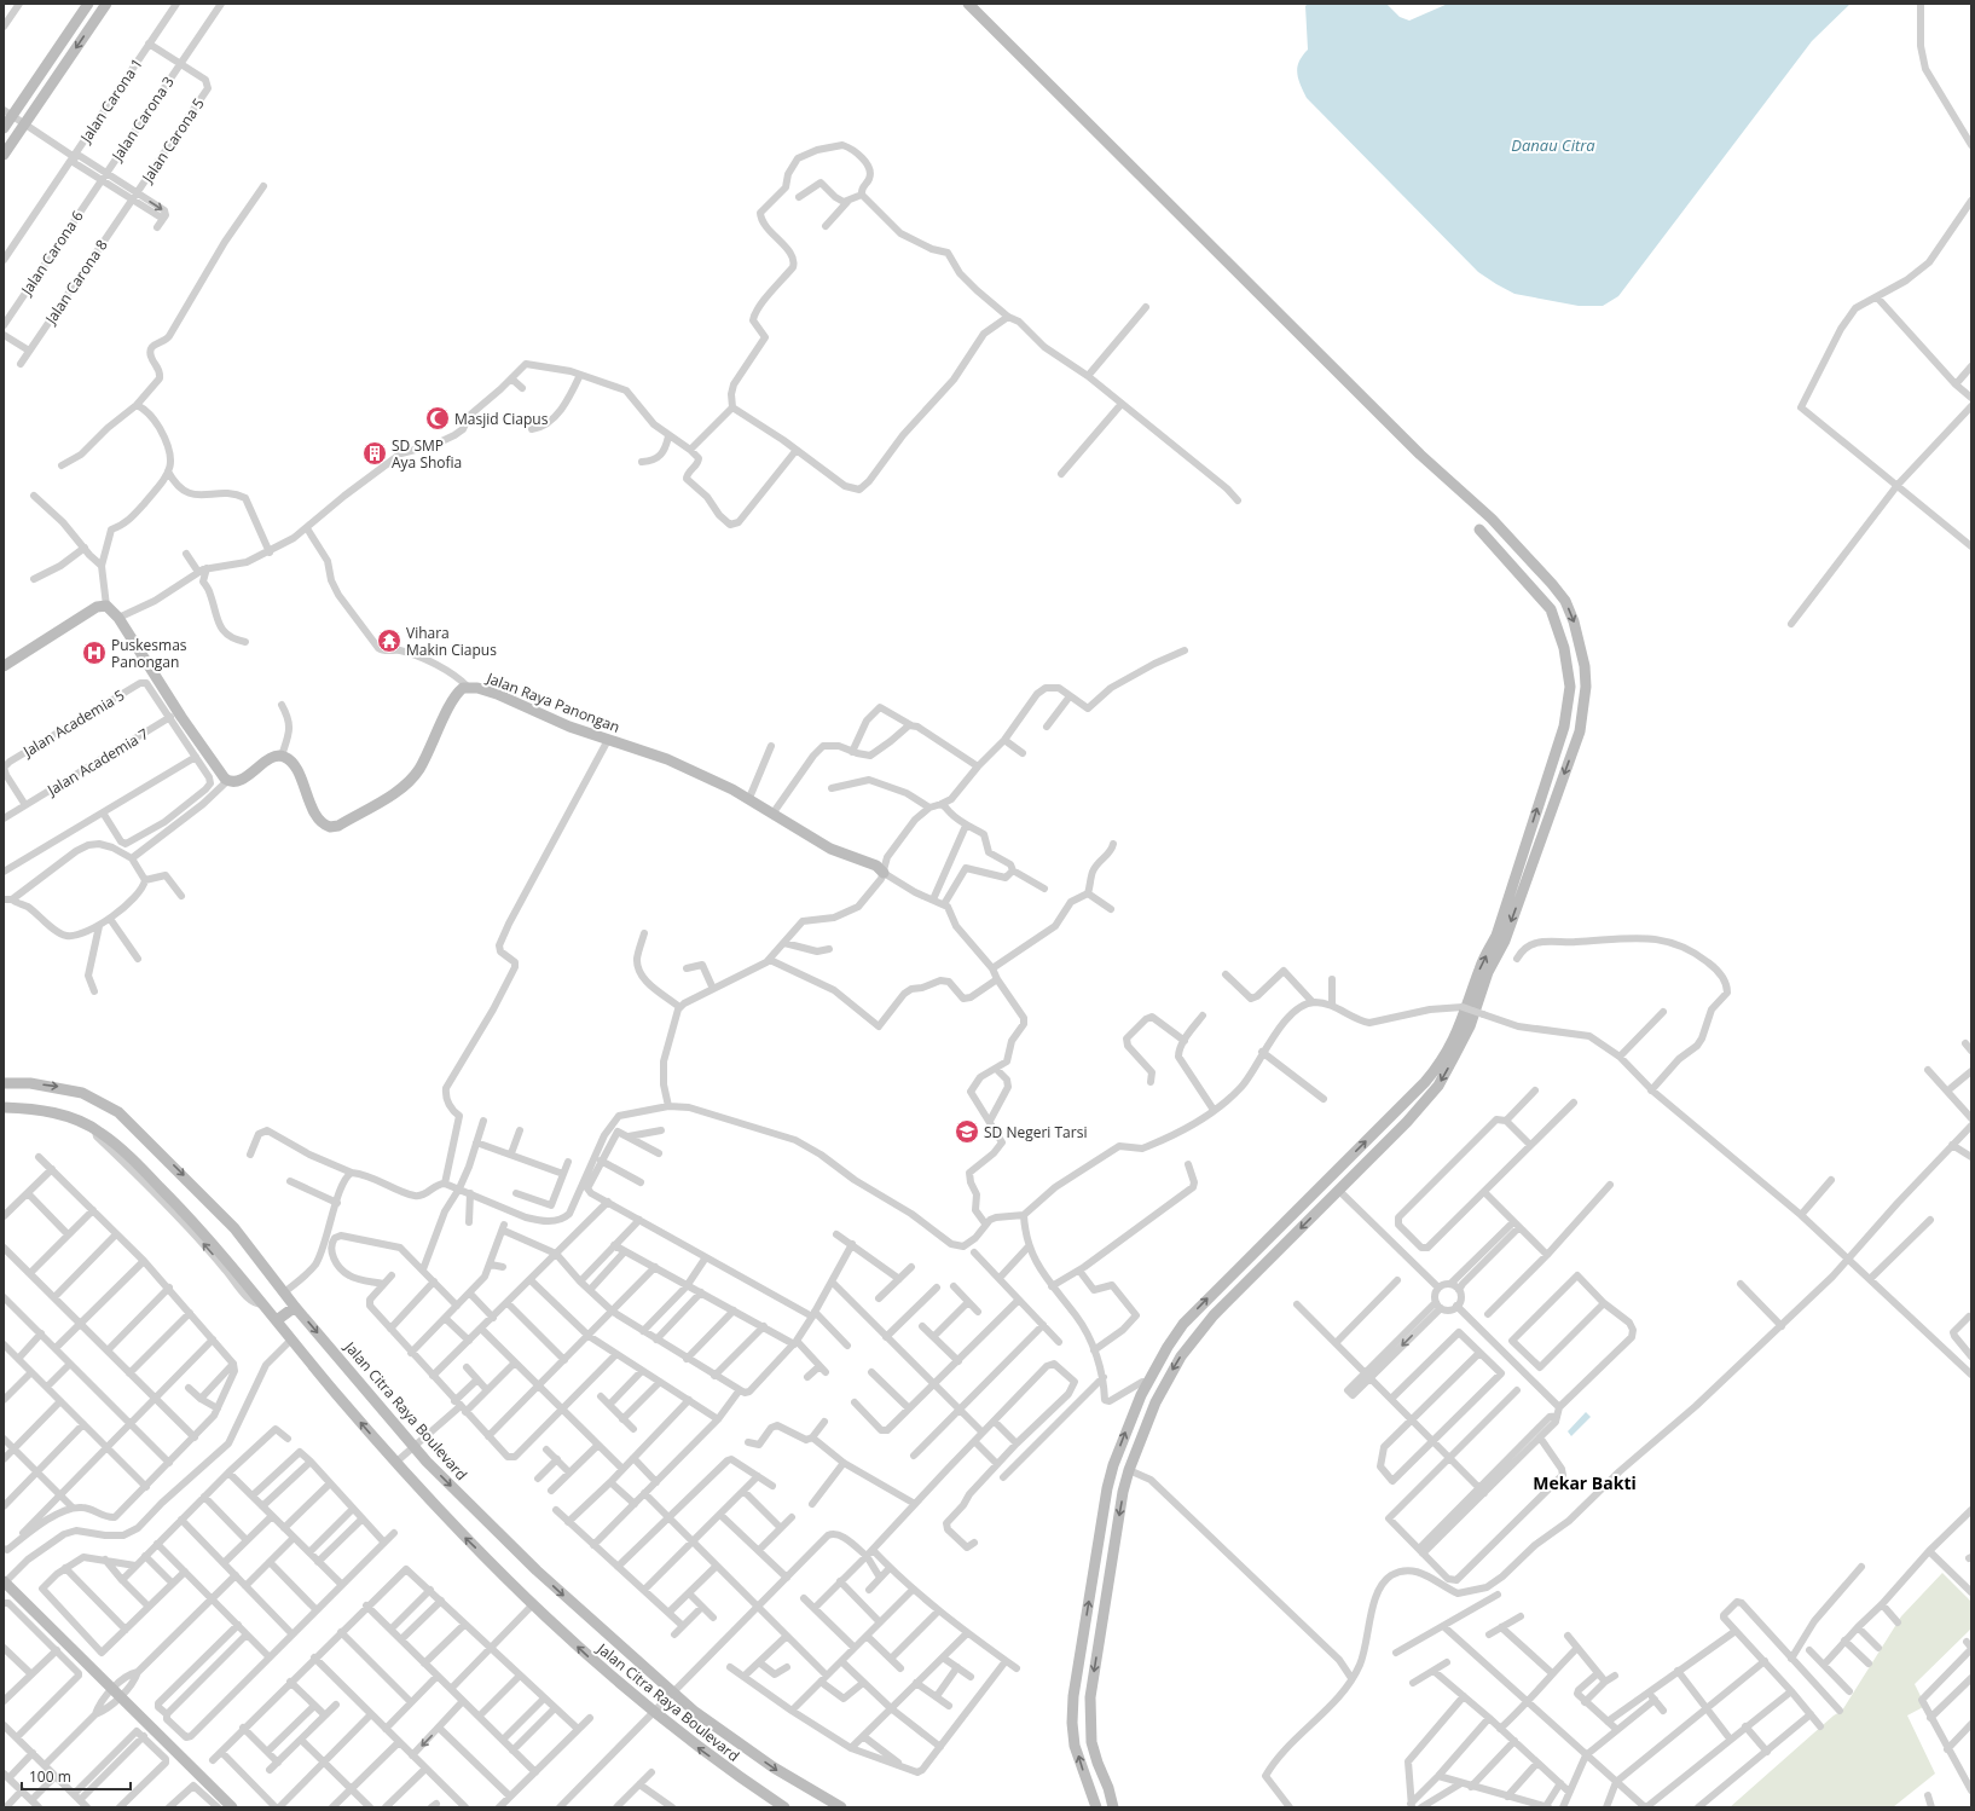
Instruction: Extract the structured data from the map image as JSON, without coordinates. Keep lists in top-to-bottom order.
{
  "streets": {
    "street": [
      "Jalan Carona 1",
      "Jalan Carona 3",
      "Jalan Carona 5",
      "Jalan Carona 6",
      "Jalan Carona 8",
      "Jalan Raya Panongan",
      "Jalan Academia 5",
      "Jalan Academia 7",
      "Jalan Citra Raya Boulevard"
    ]
  },
  "crossings": [
    ["Jalan Carona 3", "Jalan Carona 5"],
    ["Jalan Carona 3", "Jalan Carona 6"],
    ["Jalan Carona 5", "Jalan Carona 8"],
    ["Jalan Academia 5", "Jalan Academia 7"]
  ],
  "districts": ["Mekar Bakti"],
  "water": ["Danau Citra"],
  "places": {
    "mosque": ["Masjid Ciapus"],
    "building": ["SD SMP Aya Shofia"],
    "temple": ["Vihara Makin Ciapus"],
    "hospital": ["Puskesmas Panongan"],
    "school or university": ["SD Negeri Tarsi"]
  },
  "scale_bar": "100 m"
}
